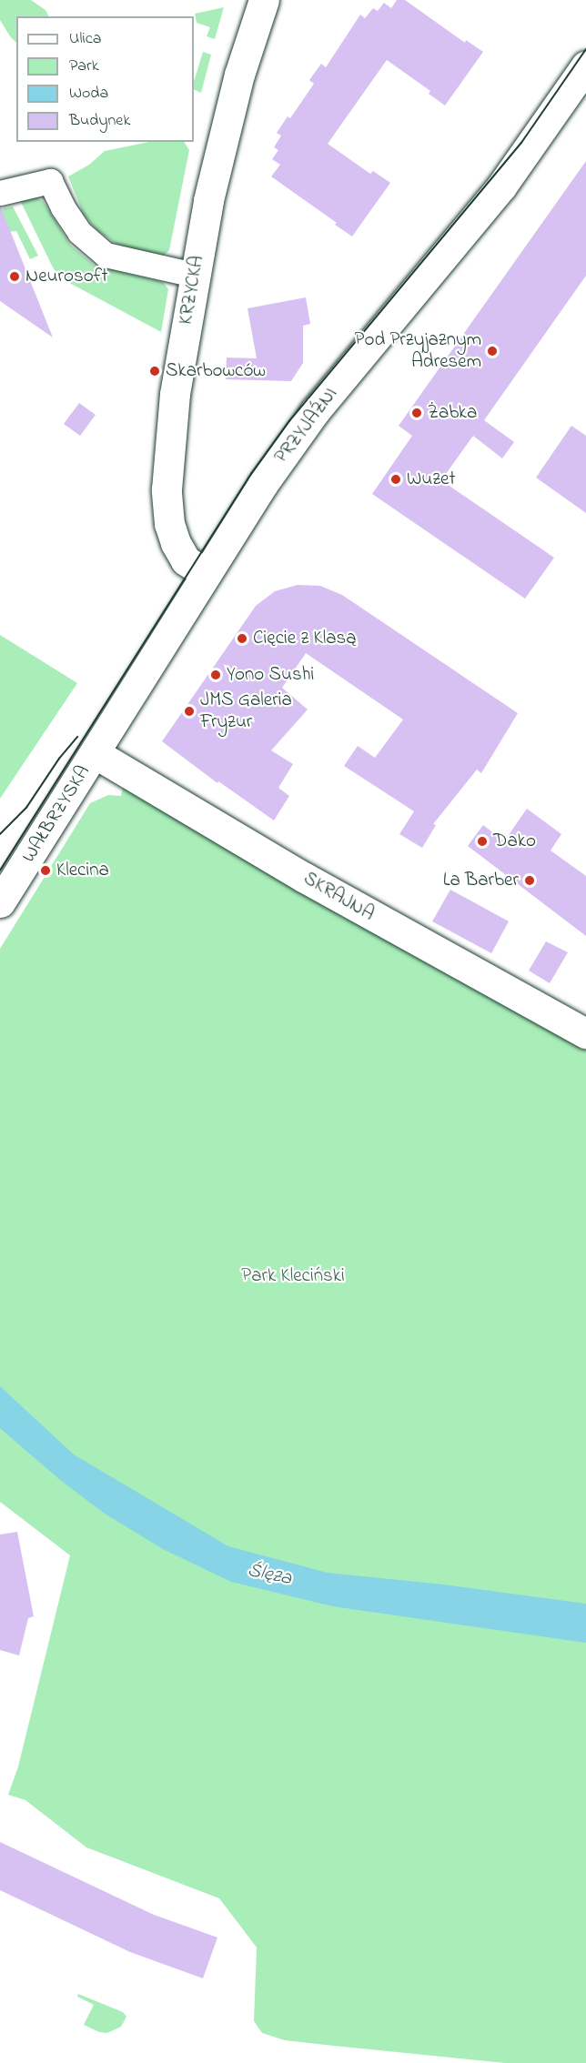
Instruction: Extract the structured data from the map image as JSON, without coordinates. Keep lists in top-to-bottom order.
{
  "streets": {
    "street": [
      "KRZYCKA",
      "PRZYJAŹNI",
      "WAŁBRZYSKA",
      "SKRAJNA"
    ]
  },
  "crossings": [
    ["KRZYCKA", "PRZYJAŹNI"],
    ["PRZYJAŹNI", "WAŁBRZYSKA"],
    ["PRZYJAŹNI", "SKRAJNA"],
    ["WAŁBRZYSKA", "SKRAJNA"]
  ],
  "water": ["Ślęza"],
  "parks": ["Park Kleciński"],
  "places": [
    "Neurosoft",
    "Pod Przyjaznym Adresem",
    "Skarbowców",
    "Żabka",
    "Wuzet",
    "Cięcie z Klasą",
    "Yono Sushi",
    "JMS Galeria Fryzur",
    "Dako",
    "Klecina",
    "La Barber"
  ],
  "legend": [
    "Ulica",
    "Park",
    "Woda",
    "Budynek"
  ]
}
